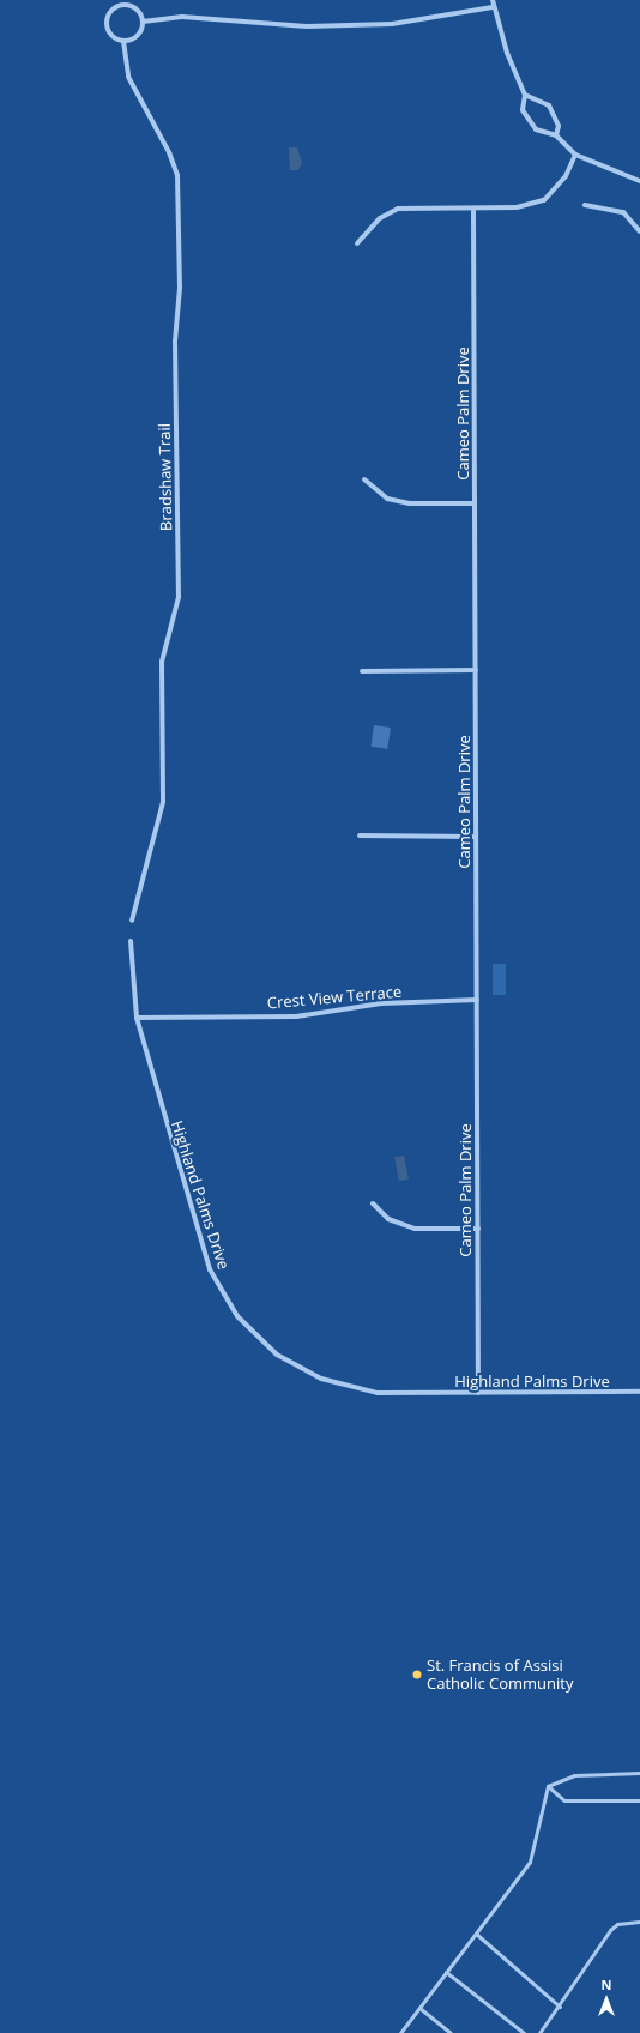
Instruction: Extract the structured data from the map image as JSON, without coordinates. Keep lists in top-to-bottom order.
{
  "streets": {
    "street": [
      "Cameo Palm Drive",
      "Bradshaw Trail",
      "Crest View Terrace",
      "Highland Palms Drive"
    ]
  },
  "crossings": [
    ["Cameo Palm Drive", "Crest View Terrace"],
    ["Cameo Palm Drive", "Highland Palms Drive"],
    ["Crest View Terrace", "Highland Palms Drive"]
  ],
  "places": ["St. Francis of Assisi Catholic Community"],
  "north": "top"
}
